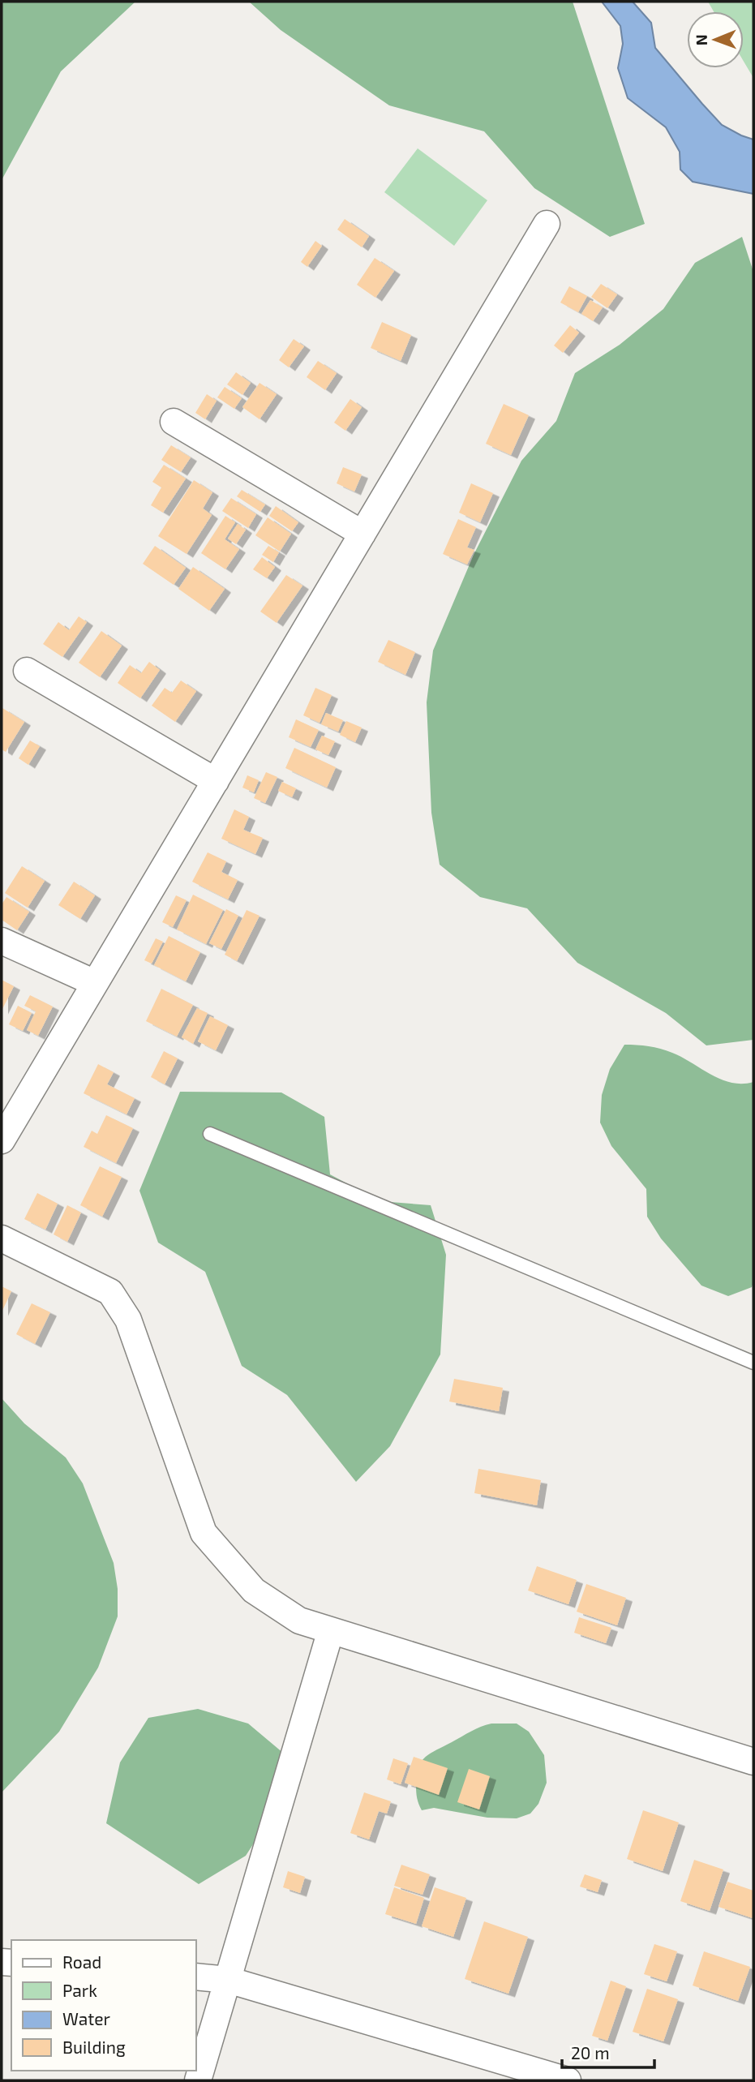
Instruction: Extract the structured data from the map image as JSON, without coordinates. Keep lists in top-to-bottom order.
{
  "legend": [
    "Road",
    "Park",
    "Water",
    "Building"
  ],
  "scale_bar": "20 m",
  "north": "left"
}
